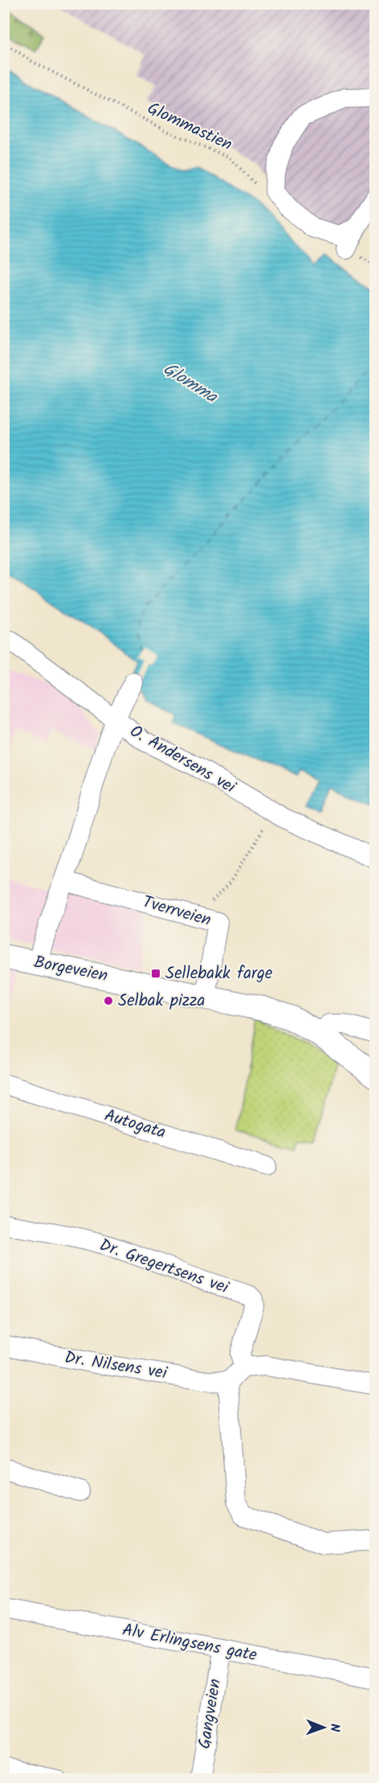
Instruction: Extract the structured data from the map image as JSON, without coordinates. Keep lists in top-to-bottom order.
{
  "streets": {
    "main road": ["Borgeveien"],
    "street": [
      "O. Andersens vei",
      "Tverrveien",
      "Autogata",
      "Dr. Gregertsens vei",
      "Dr. Nilsens vei",
      "Alv Erlingsens gate",
      "Gangveien"
    ],
    "path": ["Glommastien"]
  },
  "crossings": [
    ["O. Andersens vei", "Tverrveien"],
    ["O. Andersens vei", "Borgeveien"],
    ["Tverrveien", "Borgeveien"],
    ["Alv Erlingsens gate", "Gangveien"]
  ],
  "water": ["Glomma"],
  "places": {
    "transit": ["Sellebakk farge"],
    "other": ["Selbak pizza"]
  },
  "north": "right"
}
